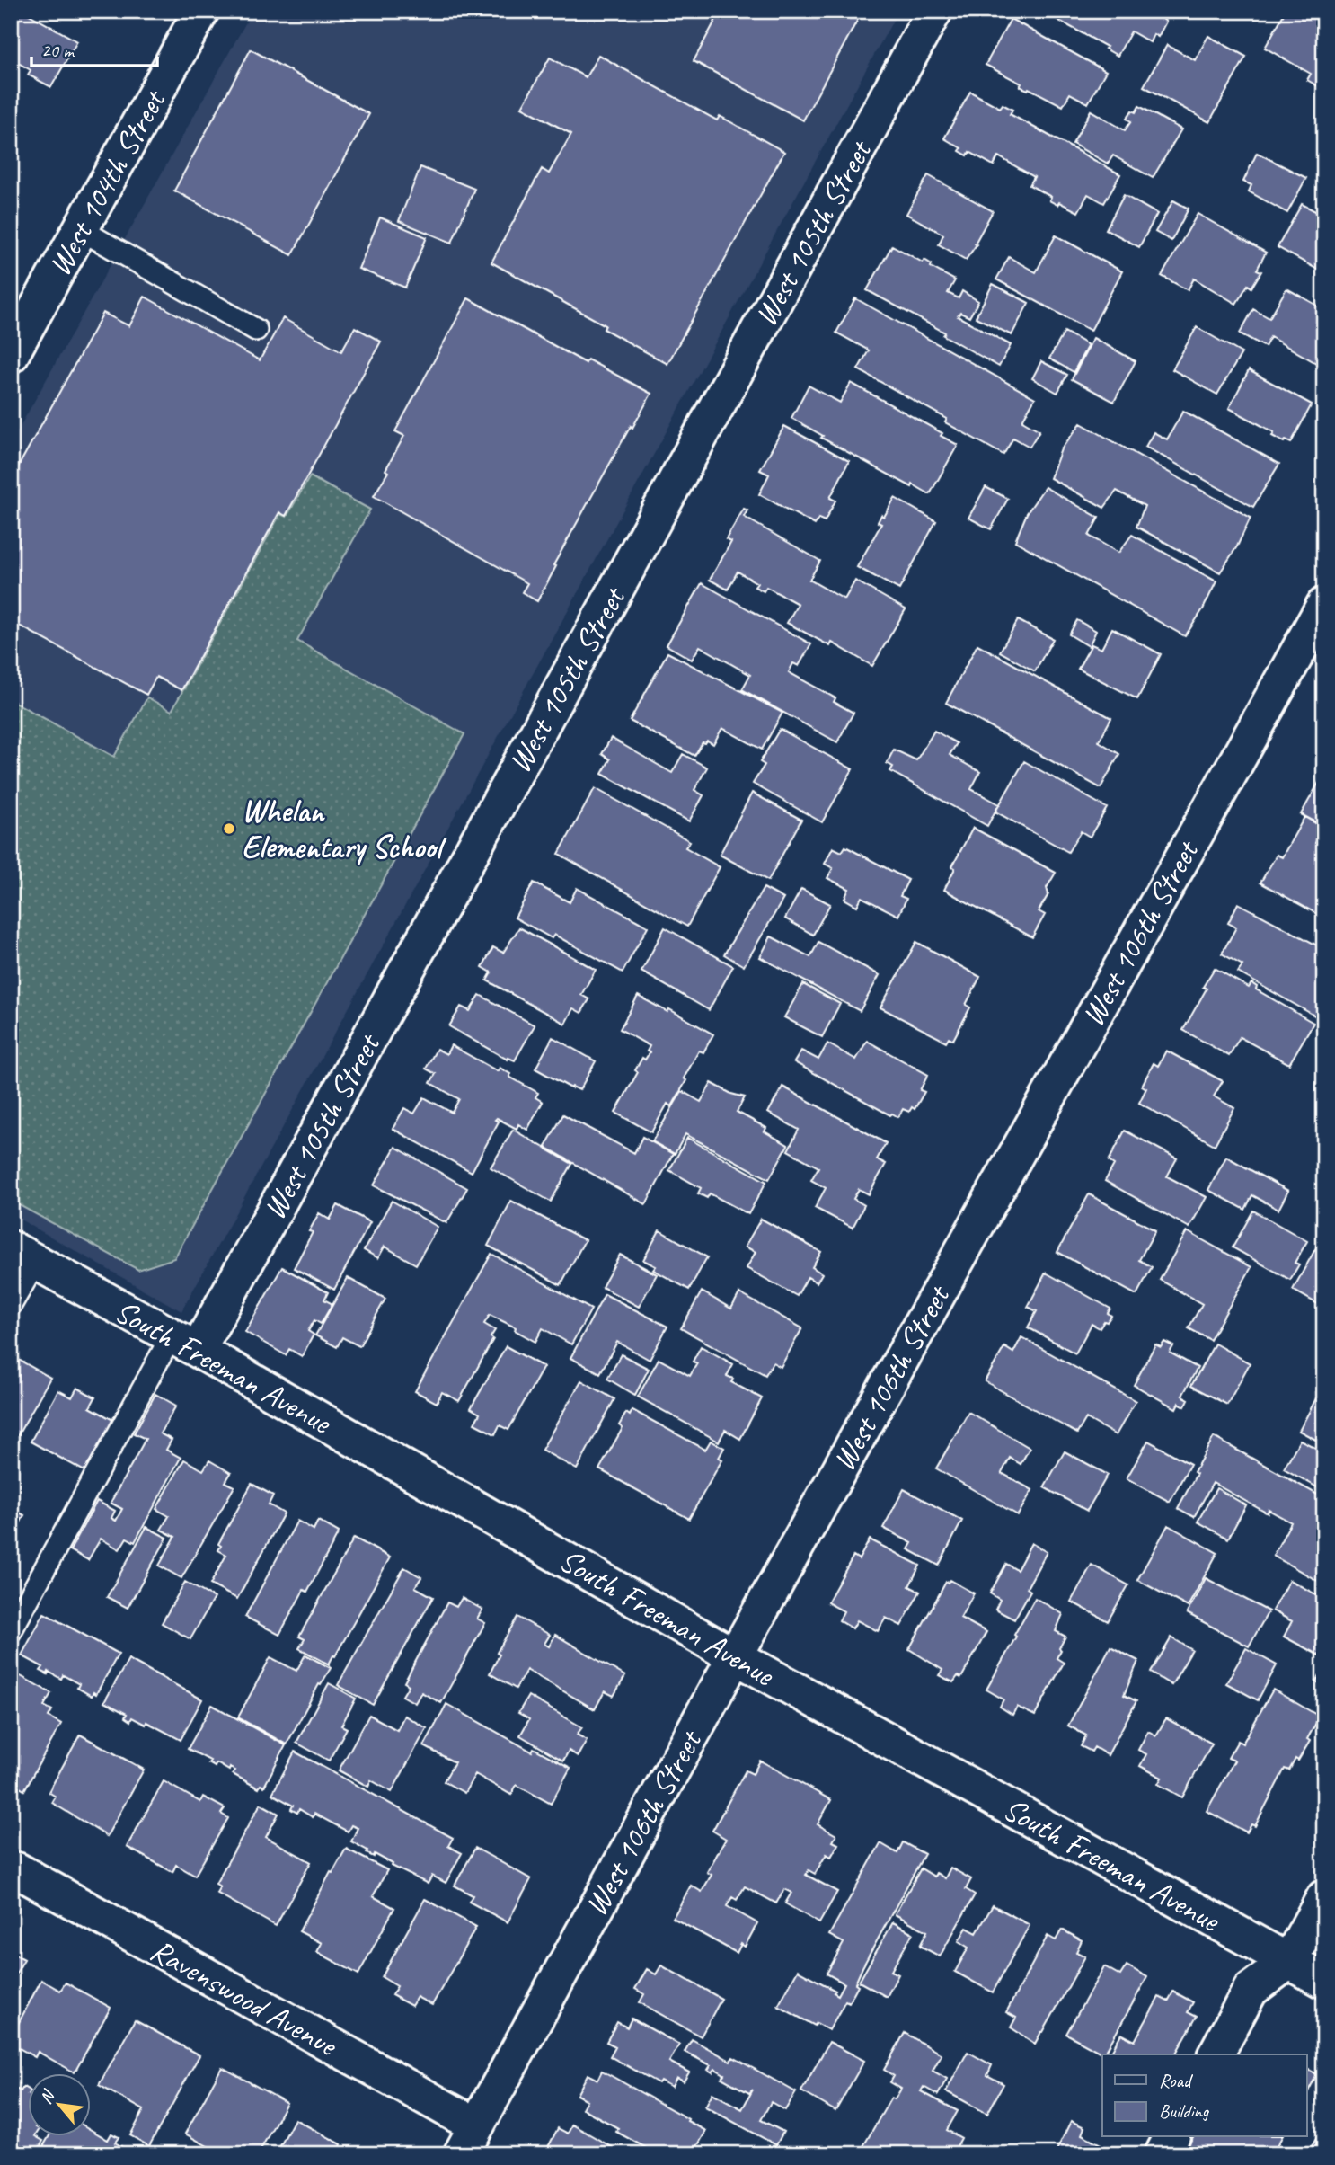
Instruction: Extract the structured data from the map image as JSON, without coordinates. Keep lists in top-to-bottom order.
{
  "streets": {
    "street": [
      "West 104th Street",
      "West 105th Street",
      "West 106th Street",
      "South Freeman Avenue",
      "Ravenswood Avenue"
    ]
  },
  "crossings": [
    ["West 105th Street", "South Freeman Avenue"],
    ["West 106th Street", "South Freeman Avenue"],
    ["West 106th Street", "Ravenswood Avenue"]
  ],
  "places": ["Whelan Elementary School"],
  "legend": ["Road", "Building"],
  "scale_bar": "20 m",
  "north": "top left"
}
